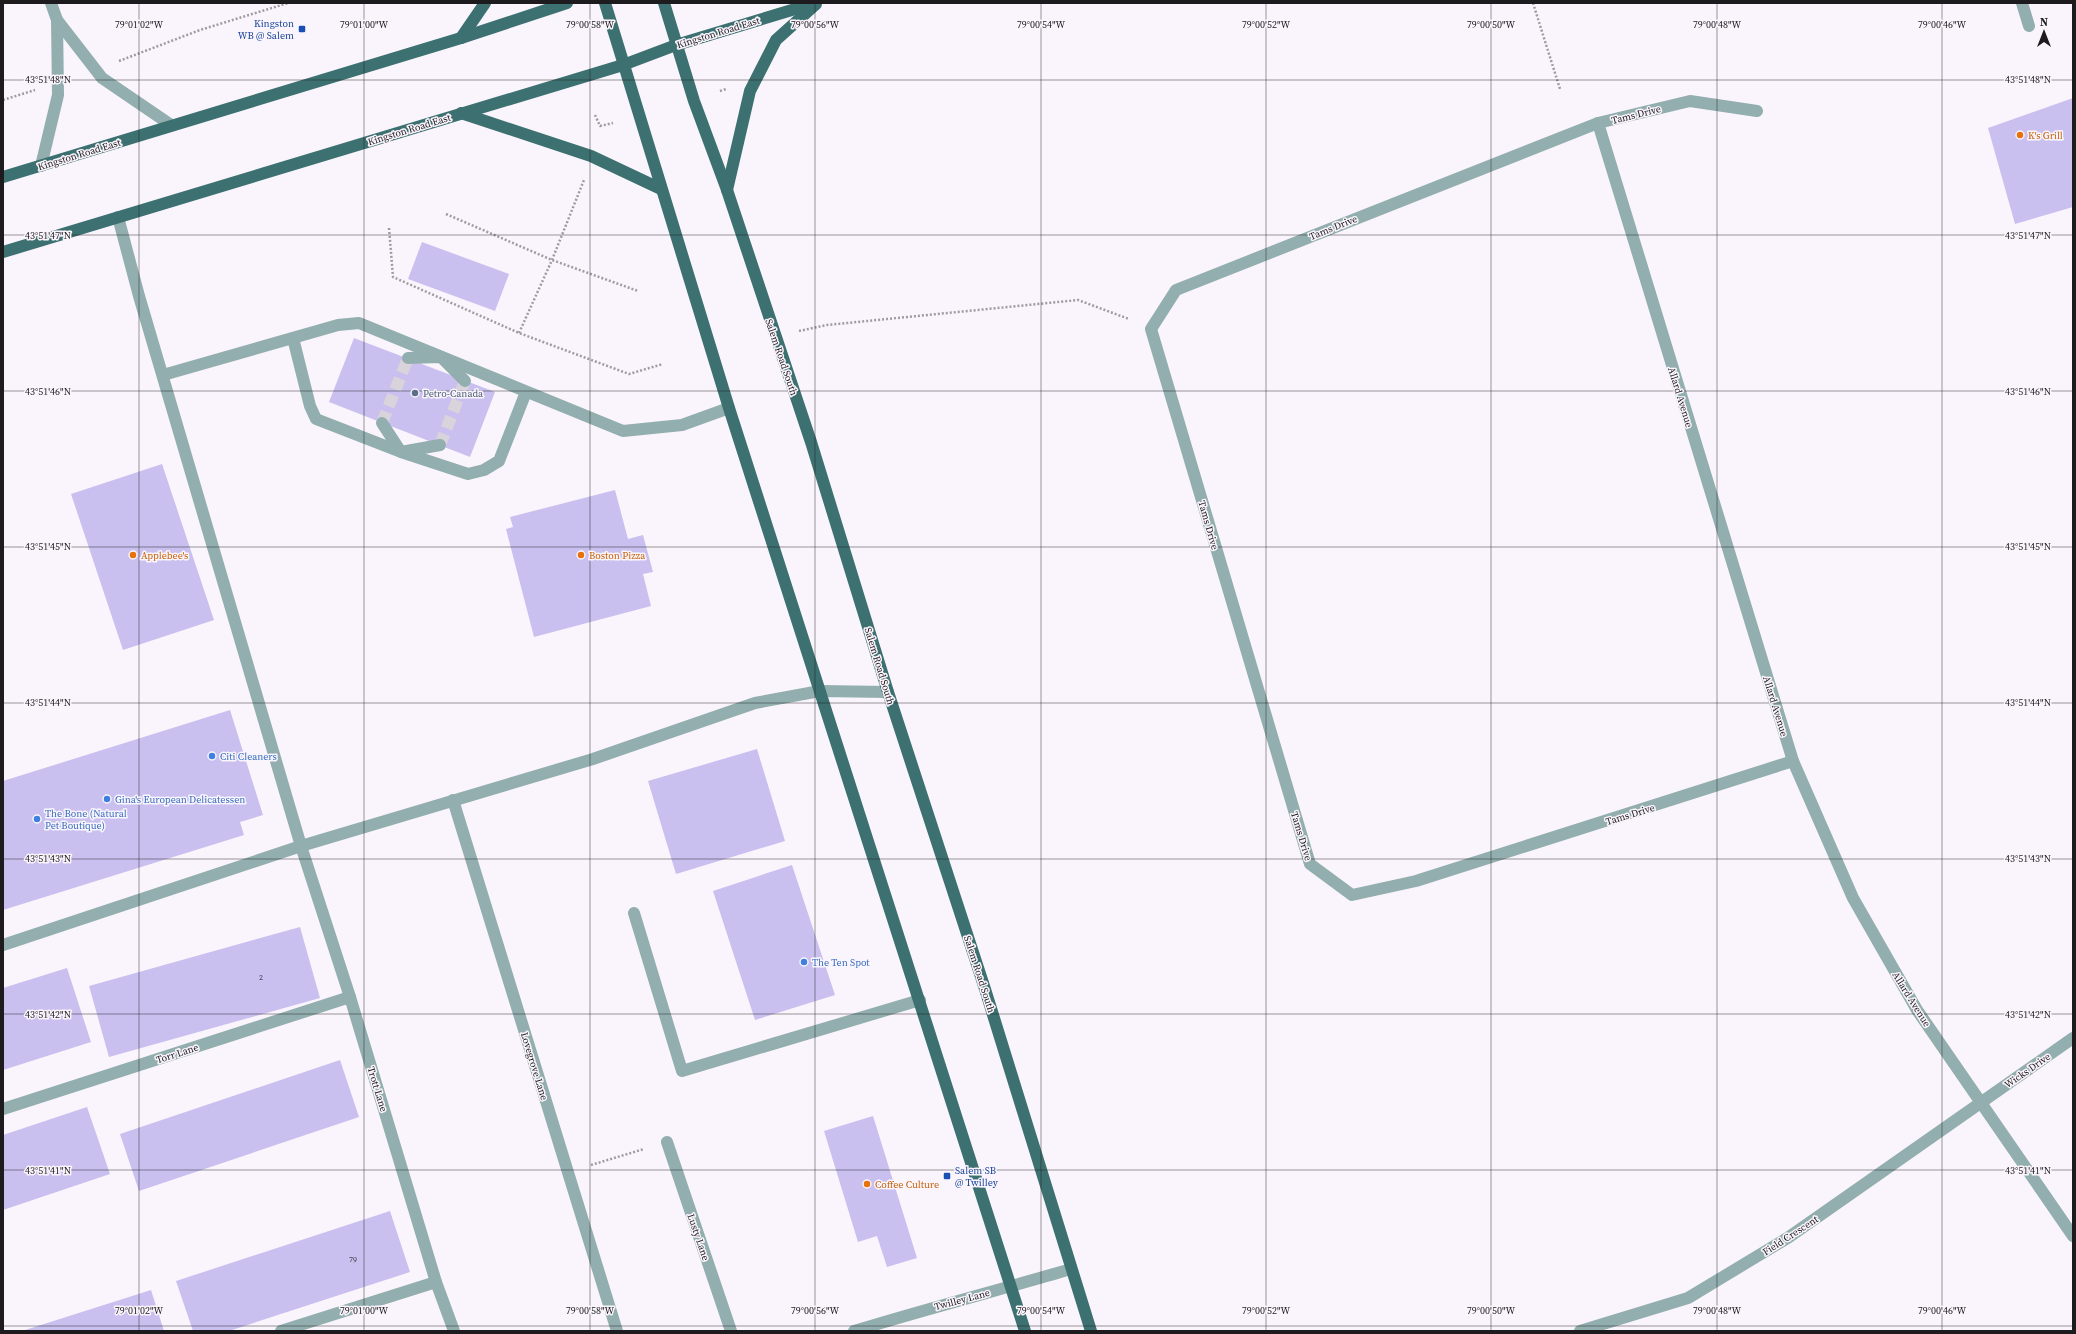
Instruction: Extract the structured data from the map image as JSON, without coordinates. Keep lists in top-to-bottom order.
{
  "streets": {
    "main road": ["Kingston Road East", "Salem Road South"],
    "street": [
      "Tams Drive",
      "Allard Avenue",
      "Torr Lane",
      "Lovegrove Lane",
      "Wicks Drive",
      "Trott Lane",
      "Field Crescent",
      "Lusty Lane",
      "Twilley Lane"
    ]
  },
  "crossings": [
    ["Kingston Road East", "Salem Road South"],
    ["Kingston Road East", "Trott Lane"],
    ["Tams Drive", "Allard Avenue"],
    ["Salem Road South", "Twilley Lane"],
    ["Allard Avenue", "Wicks Drive"],
    ["Allard Avenue", "Field Crescent"],
    ["Torr Lane", "Trott Lane"],
    ["Wicks Drive", "Field Crescent"]
  ],
  "places": {
    "transit": ["Kingston WB @ Salem", "Salem SB @ Twilley"],
    "other": [
      "K's Grill",
      "Petro-Canada",
      "Applebee's",
      "Boston Pizza",
      "Citi Cleaners",
      "Gina's European Delicatessen",
      "The Bone (Natural Pet Boutique)",
      "The Ten Spot",
      "Coffee Culture"
    ]
  },
  "house_numbers": ["2", "79"],
  "north": "top",
  "coordinates": [
    "79°01'02\"W",
    "79°01'00\"W",
    "79°00'58\"W",
    "79°00'56\"W",
    "79°00'54\"W",
    "79°00'52\"W",
    "79°00'50\"W",
    "79°00'48\"W",
    "79°00'46\"W",
    "43°51'48\"N",
    "43°51'47\"N",
    "43°51'46\"N",
    "43°51'45\"N",
    "43°51'44\"N",
    "43°51'43\"N",
    "43°51'42\"N",
    "43°51'41\"N"
  ]
}
